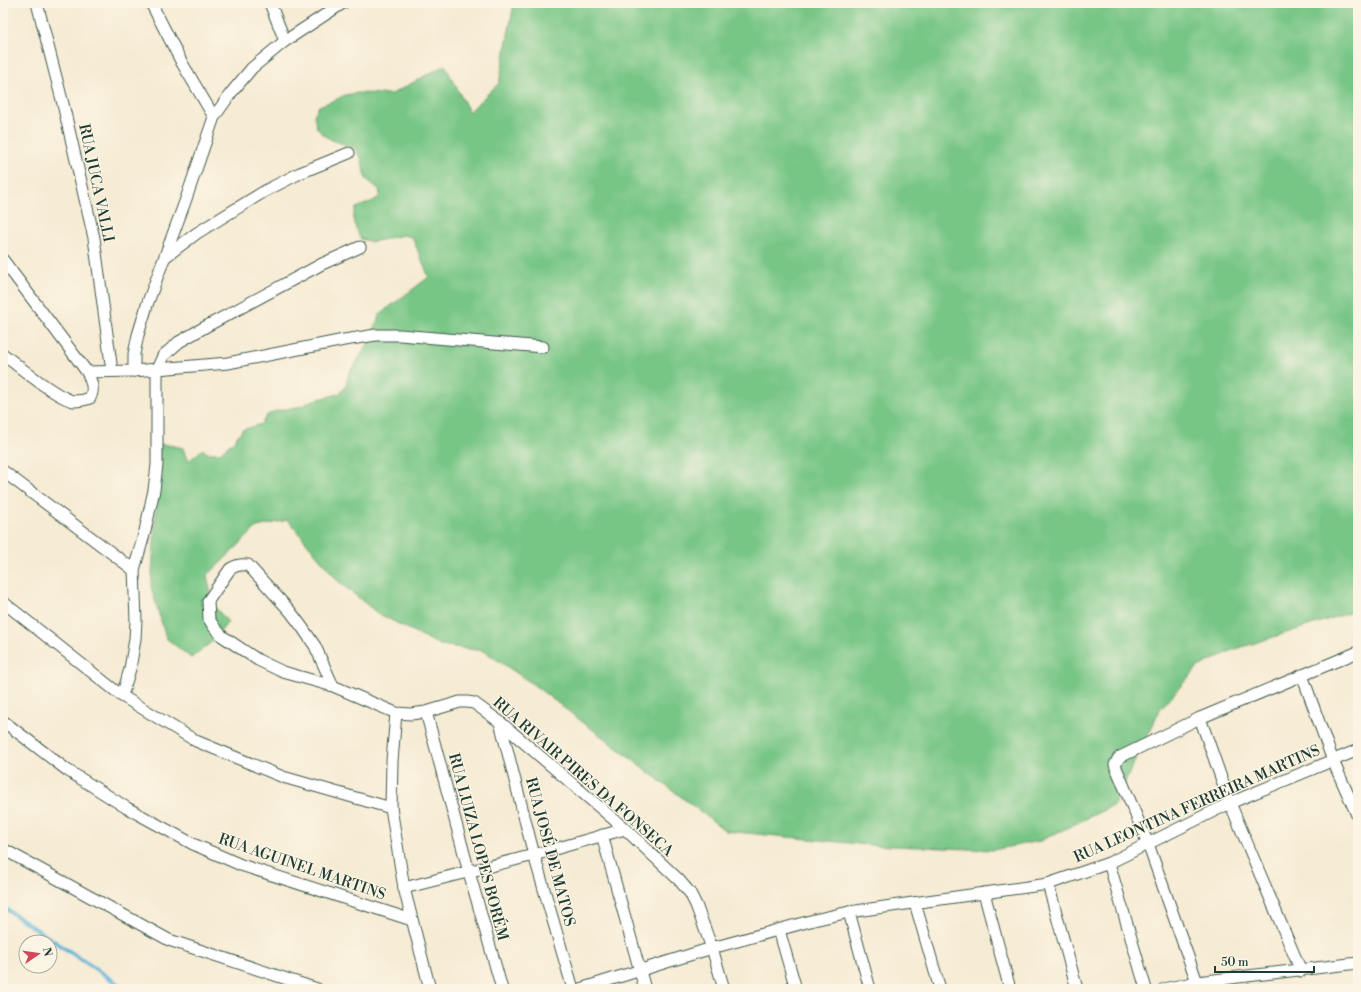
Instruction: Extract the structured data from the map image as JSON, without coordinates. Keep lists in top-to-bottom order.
{
  "streets": {
    "street": [
      "RUA JUCA VALLI",
      "RUA RIVAIR PIRES DA FONSECA",
      "RUA LEONTINA FERREIRA MARTINS",
      "RUA LUIZA LOPES BORÉM",
      "RUA JOSÉ DE MATOS",
      "RUA AGUINEL MARTINS"
    ]
  },
  "crossings": [
    ["RUA RIVAIR PIRES DA FONSECA", "RUA LEONTINA FERREIRA MARTINS"],
    ["RUA RIVAIR PIRES DA FONSECA", "RUA LUIZA LOPES BORÉM"],
    ["RUA RIVAIR PIRES DA FONSECA", "RUA JOSÉ DE MATOS"]
  ],
  "scale_bar": "50 m",
  "north": "right"
}
